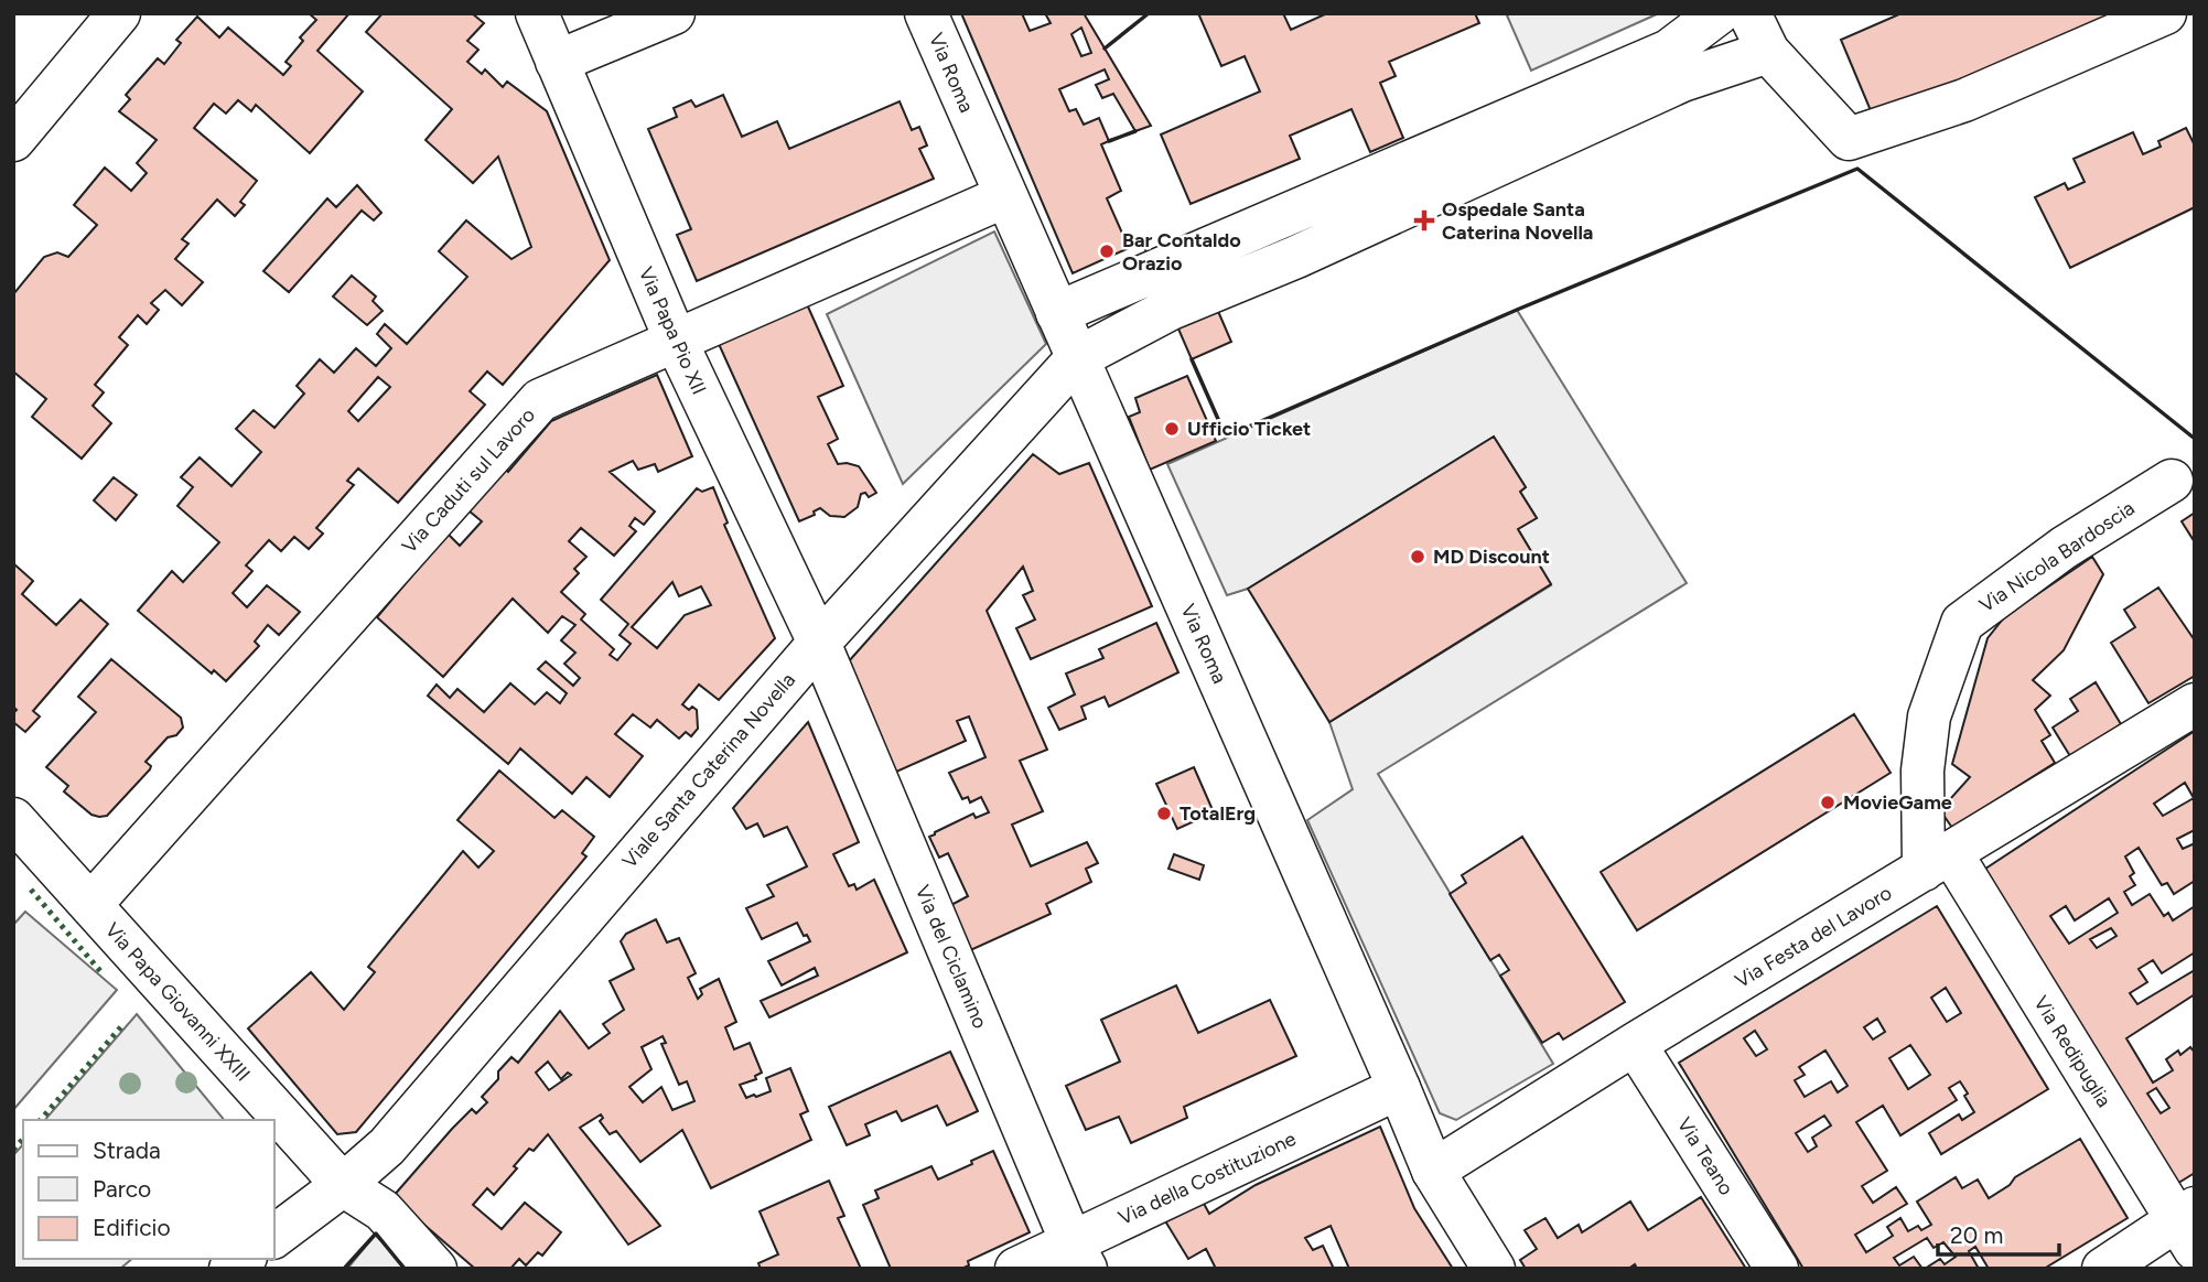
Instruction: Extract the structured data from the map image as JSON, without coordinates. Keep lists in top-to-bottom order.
{
  "streets": {
    "street": [
      "Via Roma",
      "Via Papa Pio XII",
      "Via Caduti sul Lavoro",
      "Via Nicola Bardoscia",
      "Viale Santa Caterina Novella",
      "Via Festa del Lavoro",
      "Via del Ciclamino",
      "Via Papa Giovanni XXIII",
      "Via Redipuglia",
      "Via Teano",
      "Via della Costituzione"
    ]
  },
  "crossings": [
    ["Via Roma", "Via Caduti sul Lavoro"],
    ["Via Roma", "Viale Santa Caterina Novella"],
    ["Via Roma", "Via Festa del Lavoro"],
    ["Via Roma", "Via della Costituzione"],
    ["Via Papa Pio XII", "Via Caduti sul Lavoro"],
    ["Via Papa Pio XII", "Viale Santa Caterina Novella"],
    ["Via Papa Pio XII", "Via del Ciclamino"],
    ["Via Caduti sul Lavoro", "Via Papa Giovanni XXIII"],
    ["Via Nicola Bardoscia", "Via Festa del Lavoro"],
    ["Via Nicola Bardoscia", "Via Redipuglia"],
    ["Viale Santa Caterina Novella", "Via del Ciclamino"],
    ["Viale Santa Caterina Novella", "Via Papa Giovanni XXIII"],
    ["Via Festa del Lavoro", "Via Redipuglia"],
    ["Via Festa del Lavoro", "Via Teano"],
    ["Via del Ciclamino", "Via della Costituzione"]
  ],
  "places": {
    "health": ["Ospedale Santa Caterina Novella"],
    "other": [
      "Bar Contaldo Orazio",
      "Ufficio Ticket",
      "MD Discount",
      "MovieGame",
      "TotalErg"
    ]
  },
  "legend": ["Strada", "Parco", "Edificio"],
  "scale_bar": "20 m"
}
